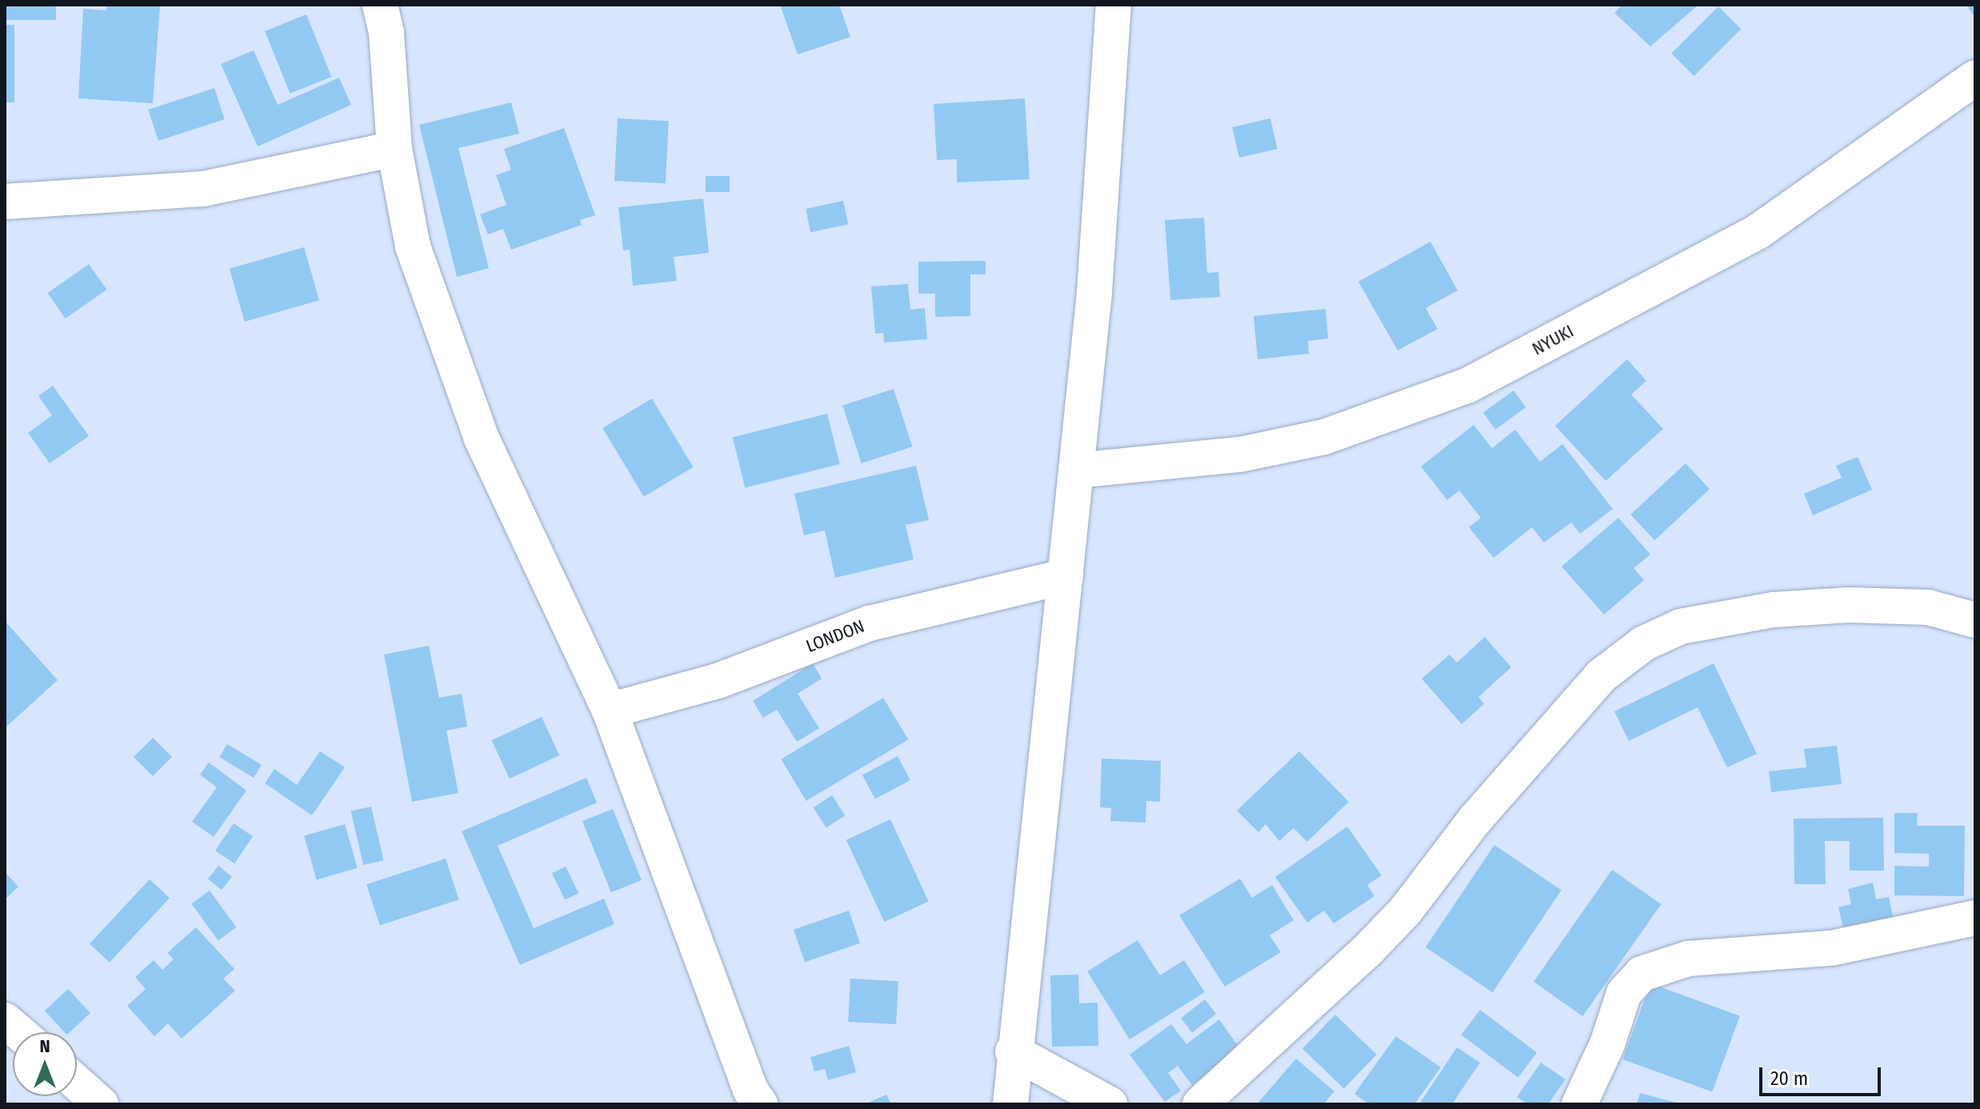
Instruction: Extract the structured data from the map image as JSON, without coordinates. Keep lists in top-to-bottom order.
{
  "streets": {
    "street": ["NYUKI", "LONDON"]
  },
  "scale_bar": "20 m",
  "north": "top"
}
